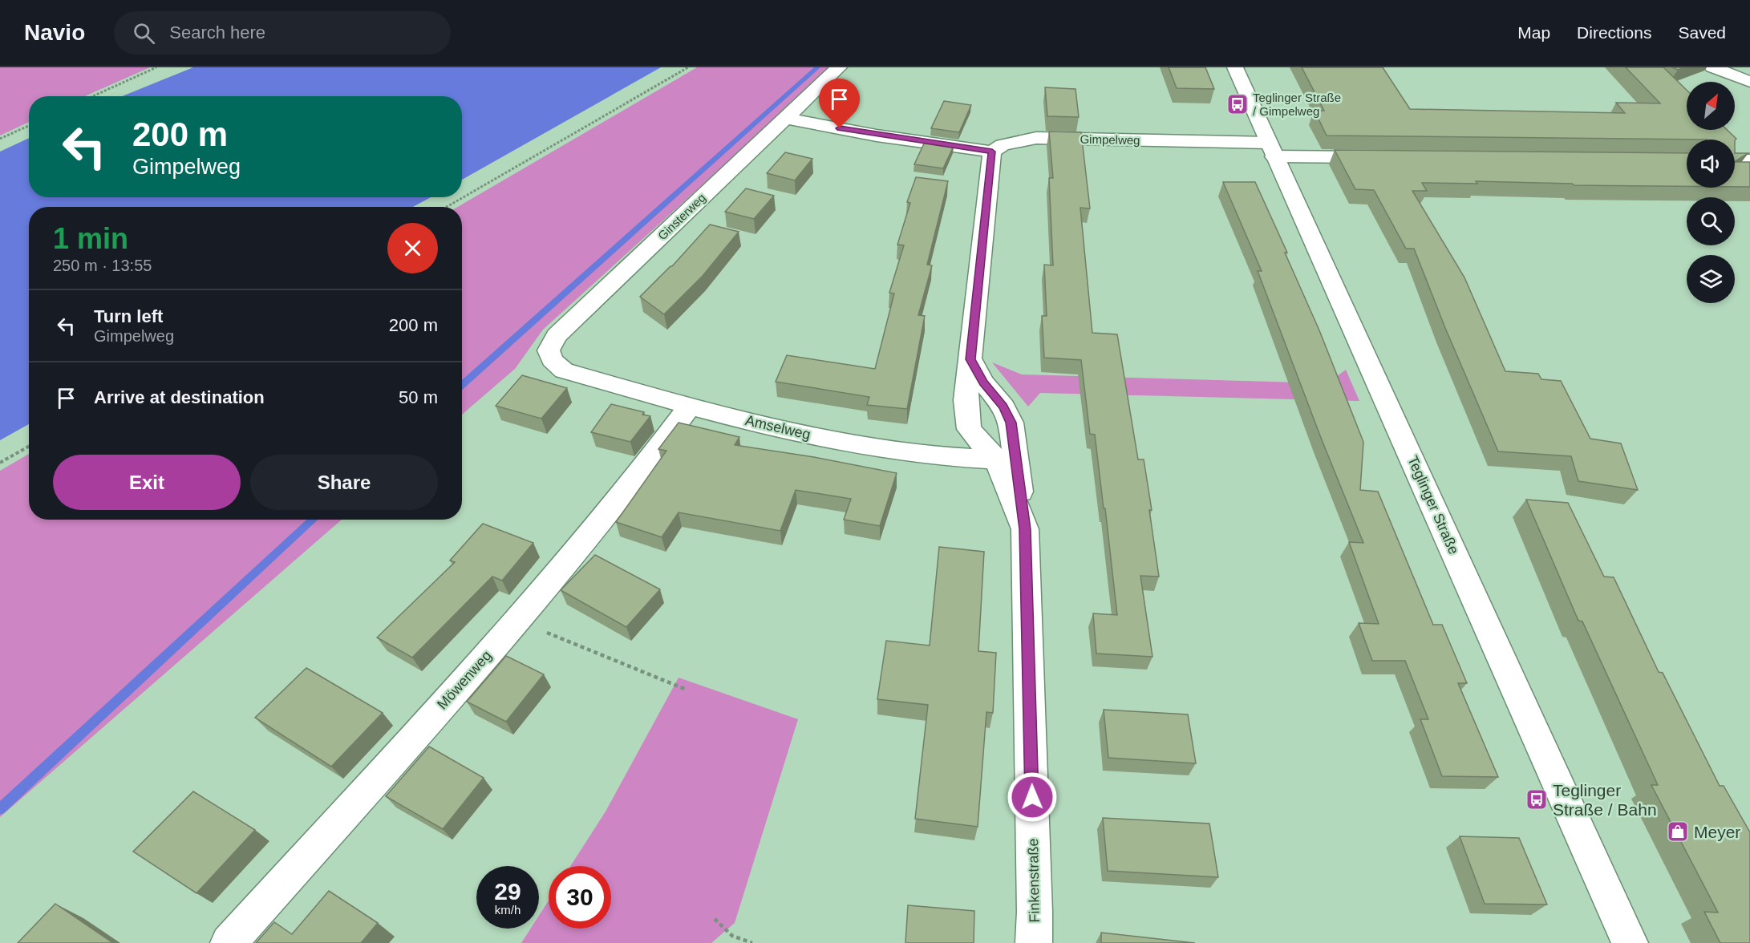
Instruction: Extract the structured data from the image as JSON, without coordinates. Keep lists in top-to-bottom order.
{
  "streets": {
    "street": [
      "Gimpelweg",
      "Ginsterweg",
      "Amselweg",
      "Teglinger Straße",
      "Möwenweg",
      "Finkenstraße"
    ]
  },
  "crossings": [
    ["Gimpelweg", "Teglinger Straße"],
    ["Gimpelweg", "Finkenstraße"],
    ["Ginsterweg", "Amselweg"],
    ["Amselweg", "Möwenweg"],
    ["Amselweg", "Finkenstraße"]
  ],
  "places": {
    "bus stop": ["Teglinger Straße / Gimpelweg", "Teglinger Straße / Bahn"],
    "shop": ["Meyer"]
  },
  "north": "top right",
  "page": {
    "header": "Navio",
    "search": "Search here",
    "nav": ["Map", "Directions", "Saved"],
    "turn": ["200 m", "Gimpelweg"],
    "heading": ["1 min", "250 m · 13:55"],
    "list": [
      {
        "name": "Turn left",
        "note": "Gimpelweg",
        "value": "200 m"
      },
      {
        "name": "Arrive at destination",
        "value": "50 m"
      }
    ],
    "buttons": ["Exit", "Share"],
    "speed": "29 km/h",
    "limit": "30"
  }
}
